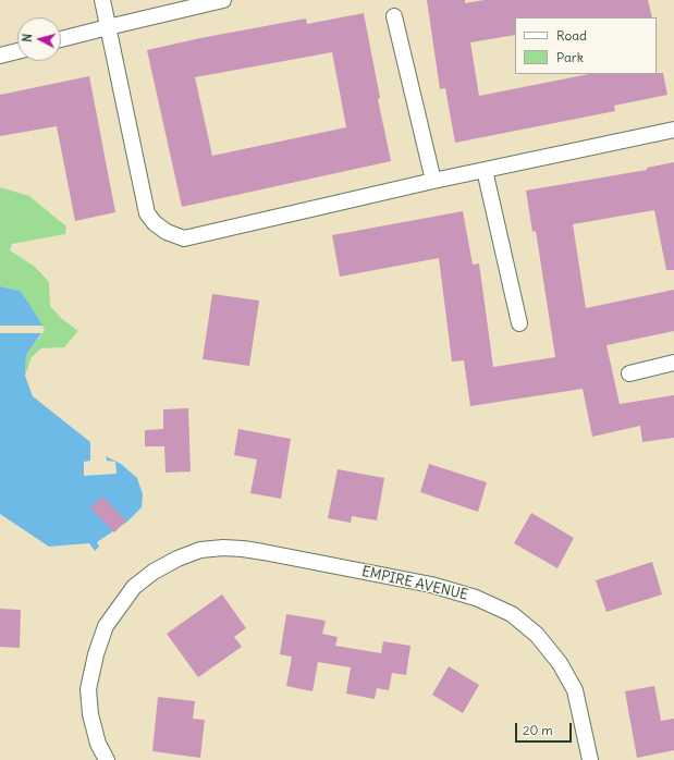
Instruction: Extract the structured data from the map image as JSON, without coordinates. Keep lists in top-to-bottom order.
{
  "streets": {
    "street": ["EMPIRE AVENUE"]
  },
  "legend": ["Road", "Park"],
  "scale_bar": "20 m",
  "north": "left"
}
